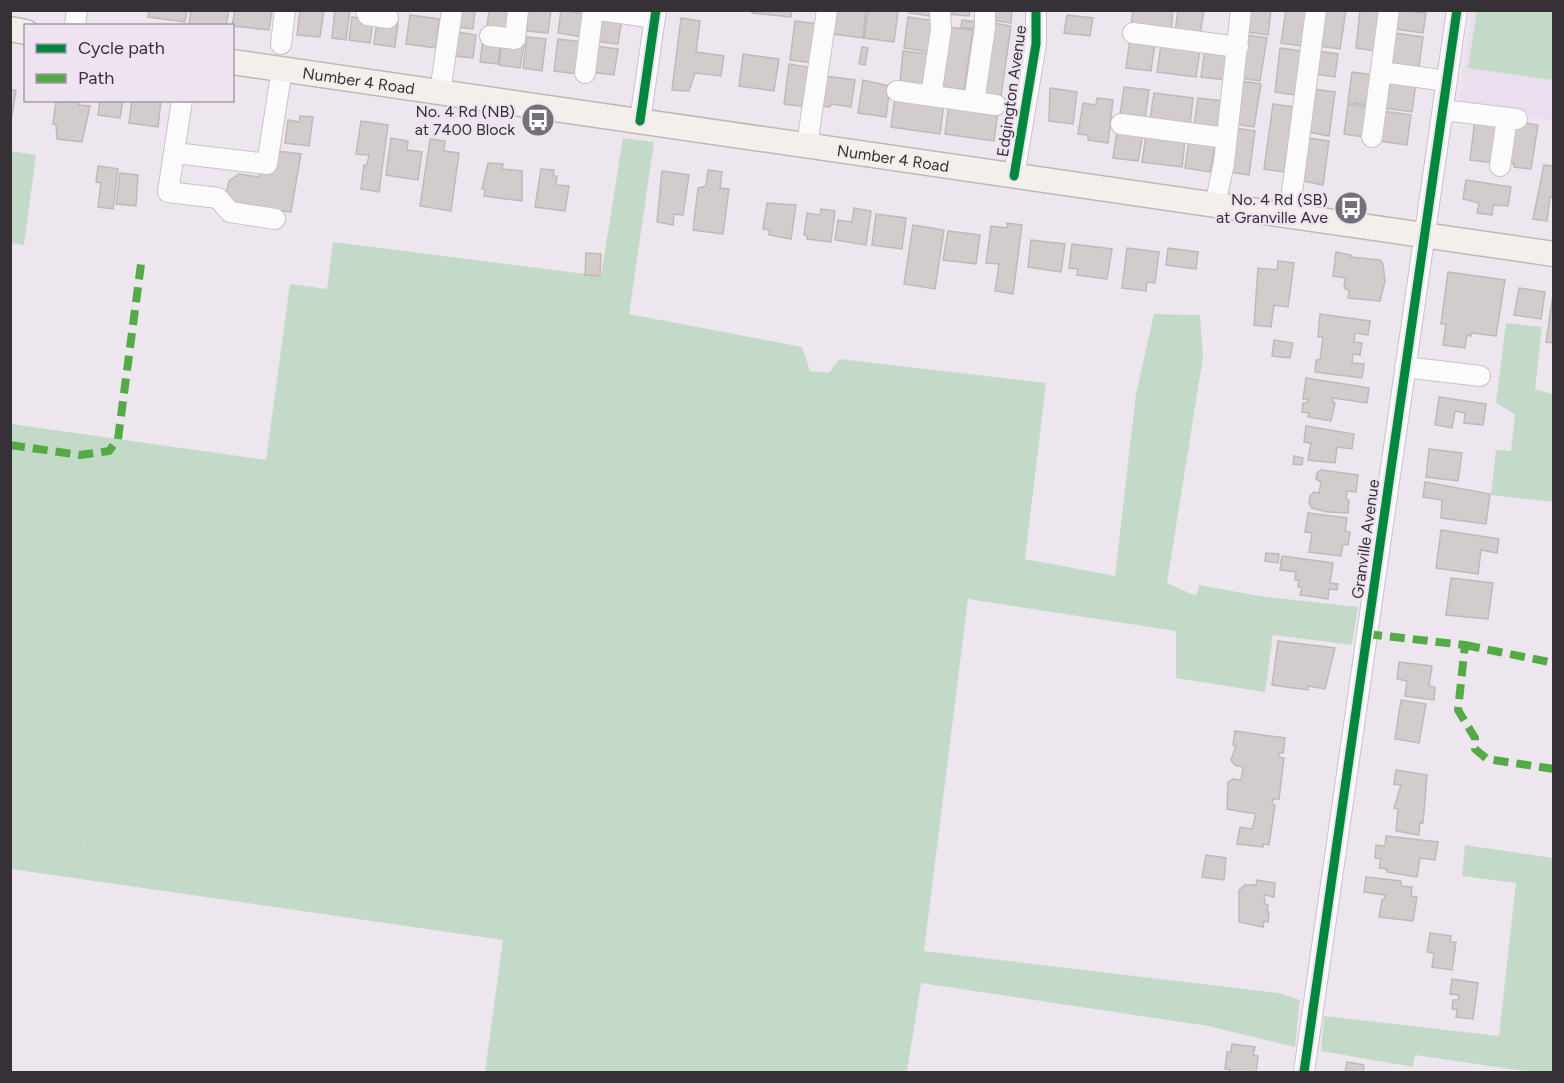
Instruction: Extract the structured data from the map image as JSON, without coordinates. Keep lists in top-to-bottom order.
{
  "streets": {
    "main road": ["Number 4 Road"],
    "street": ["Edgington Avenue", "Granville Avenue"]
  },
  "crossings": [
    ["Number 4 Road", "Edgington Avenue"],
    ["Number 4 Road", "Granville Avenue"]
  ],
  "places": {
    "bus stop": ["No. 4 Rd (NB) at 7400 Block", "No. 4 Rd (SB) at Granville Ave"]
  },
  "legend": ["Cycle path", "Path"]
}
